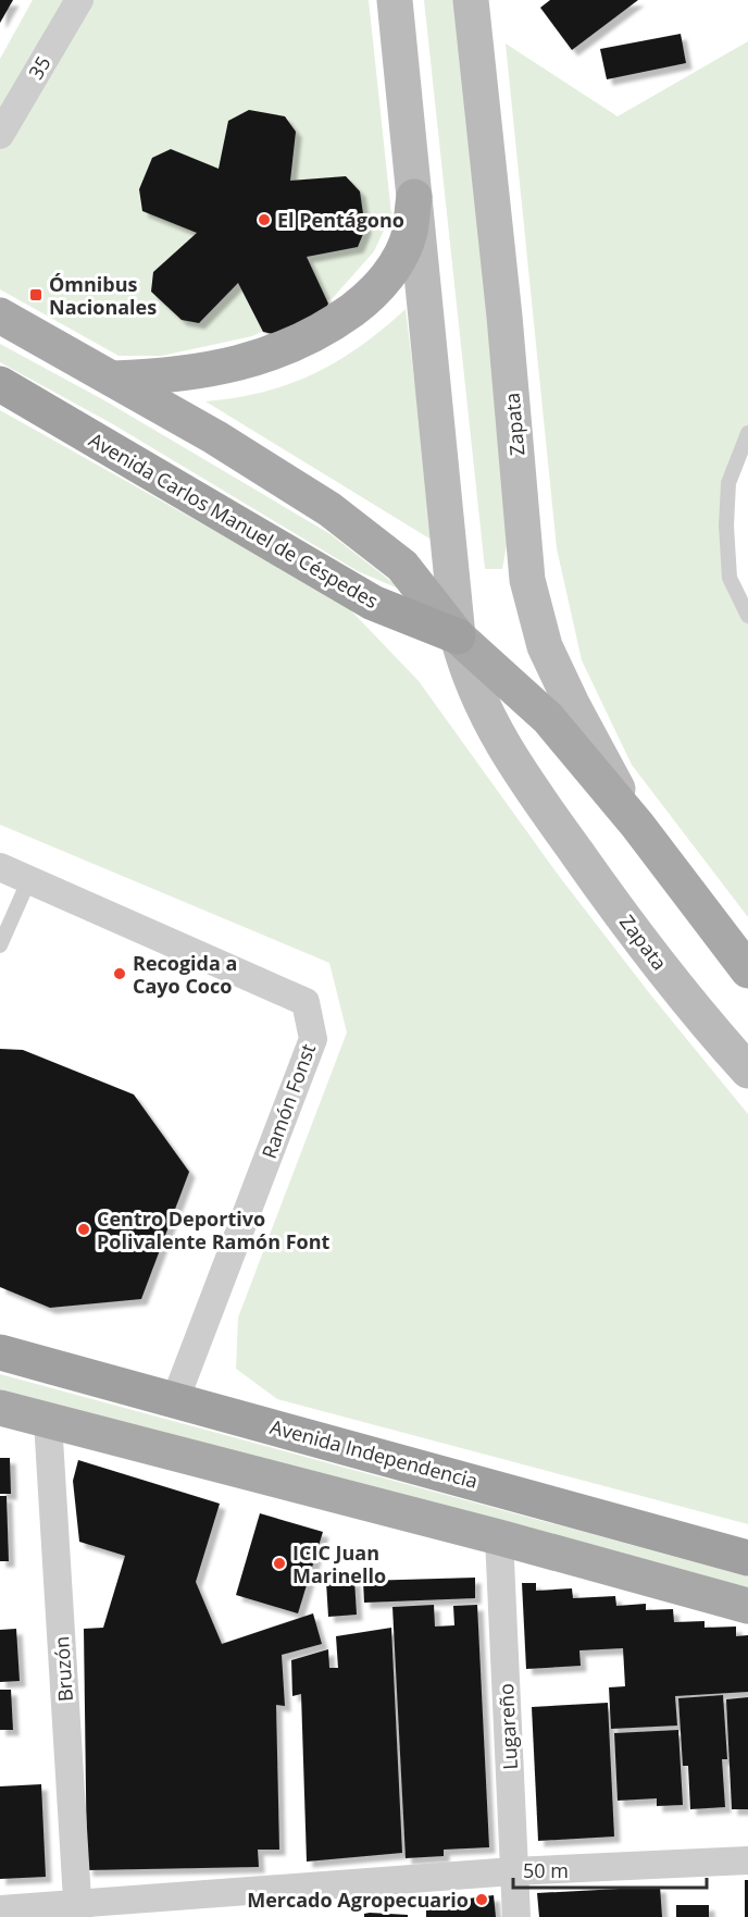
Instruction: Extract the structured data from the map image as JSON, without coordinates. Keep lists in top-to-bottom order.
{
  "streets": {
    "highway": ["Avenida Carlos Manuel de Céspedes", "Avenida Independencia"],
    "main road": ["Zapata"],
    "street": [
      "35",
      "Ramón Fonst",
      "Bruzón",
      "Lugareño"
    ]
  },
  "crossings": [
    ["Zapata", "Avenida Carlos Manuel de Céspedes"],
    ["Ramón Fonst", "Avenida Independencia"]
  ],
  "places": {
    "other": [
      "El Pentágono",
      "Recogida a Cayo Coco",
      "Centro Deportivo Polivalente Ramón Font",
      "ICIC Juan Marinello",
      "Mercado Agropecuario"
    ],
    "transit": ["Ómnibus Nacionales"]
  },
  "scale_bar": "50 m"
}
